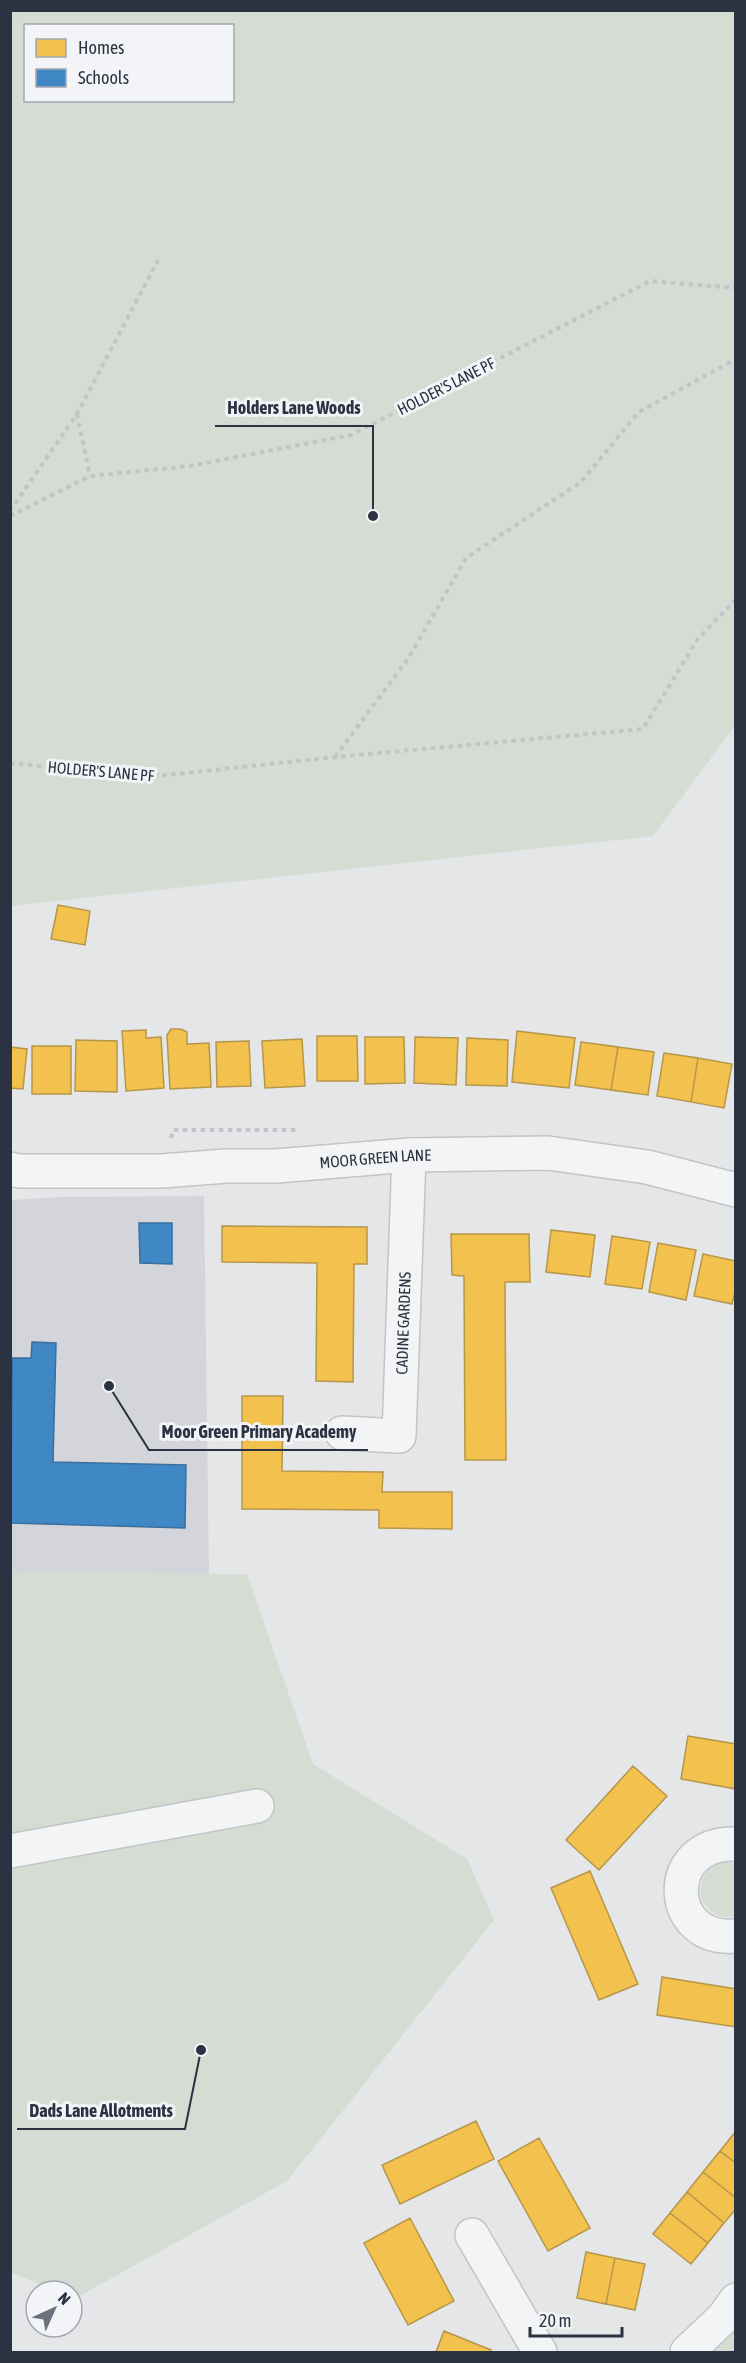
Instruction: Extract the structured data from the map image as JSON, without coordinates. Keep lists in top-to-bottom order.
{
  "streets": {
    "street": ["MOOR GREEN LANE", "CADINE GARDENS"],
    "path": ["HOLDER'S LANE PF"]
  },
  "crossings": [
    ["MOOR GREEN LANE", "CADINE GARDENS"]
  ],
  "places": ["Holders Lane Woods", "Moor Green Primary Academy", "Dads Lane Allotments"],
  "legend": ["Homes", "Schools"],
  "scale_bar": "20 m",
  "north": "top right"
}
